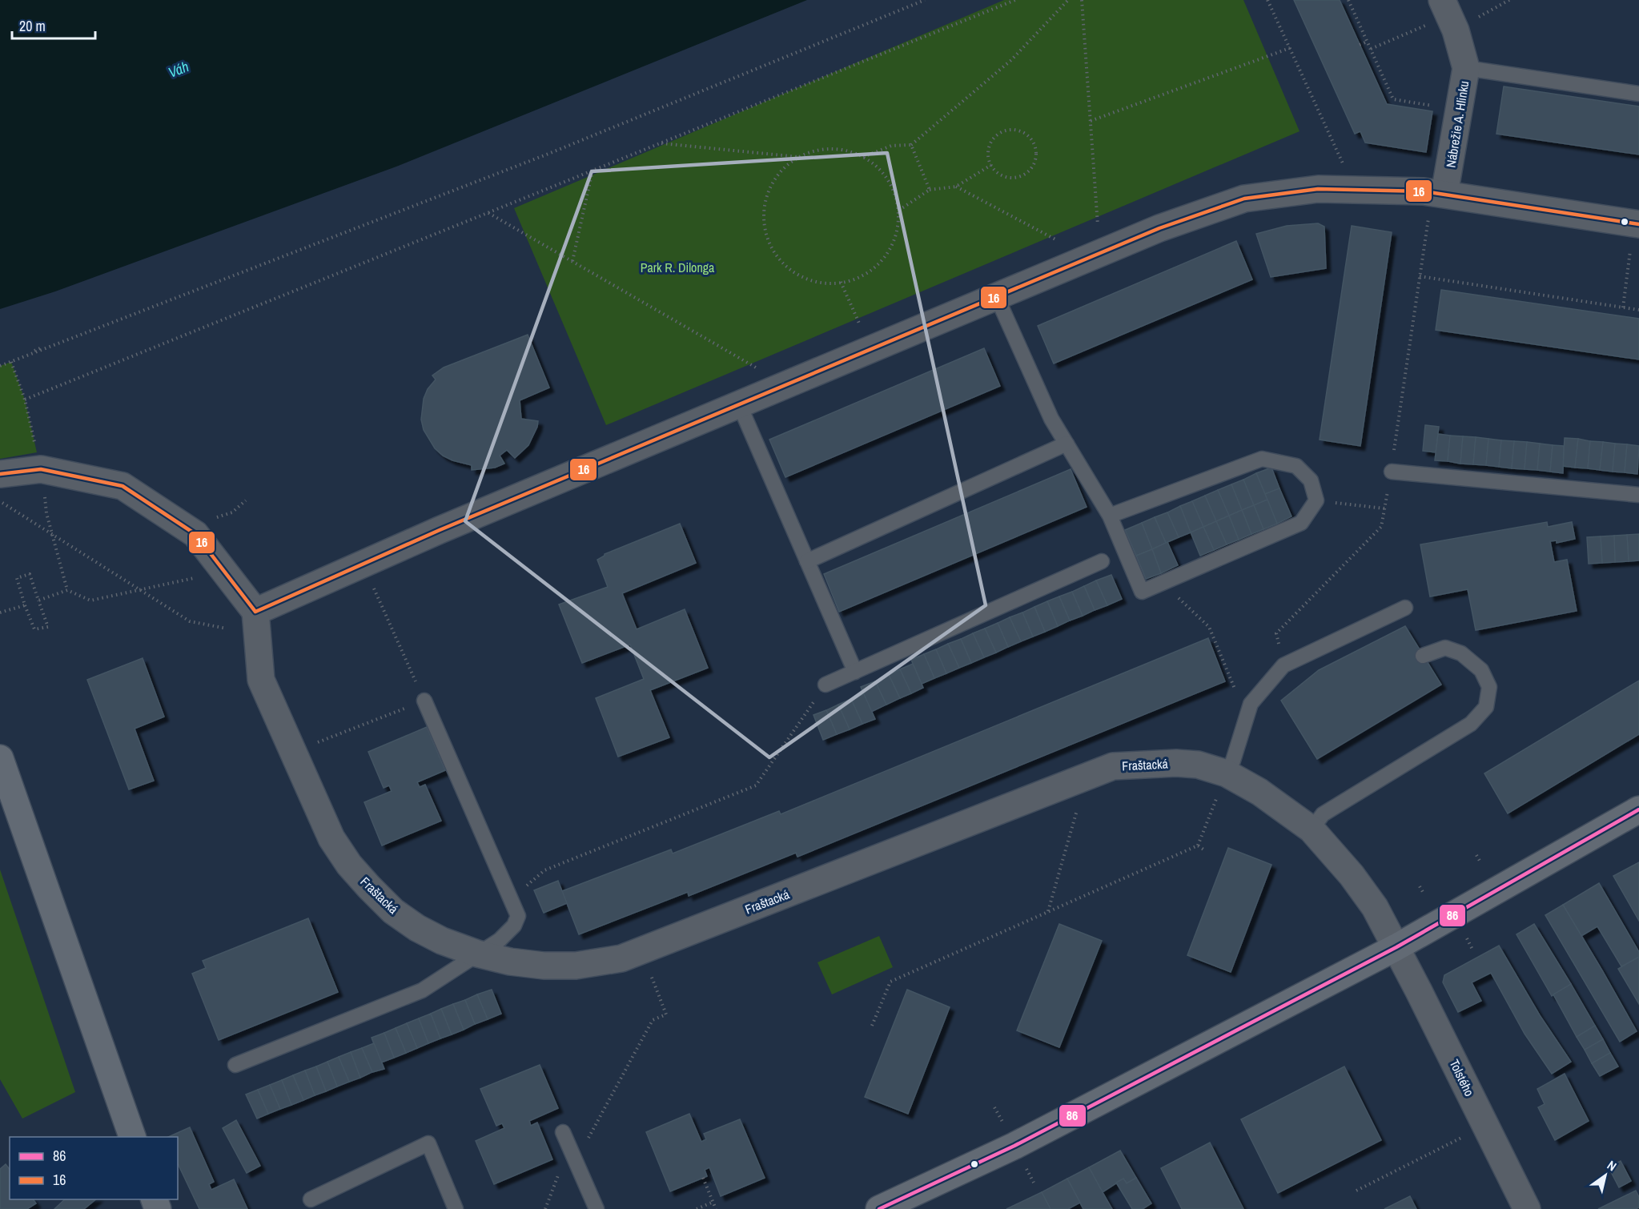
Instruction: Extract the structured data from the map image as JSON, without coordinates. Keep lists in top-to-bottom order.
{
  "streets": {
    "street": ["Nábrežie A. Hlinku", "Fraštacká", "Tolstého"]
  },
  "crossings": [
    ["Fraštacká", "Tolstého"]
  ],
  "water": ["Váh"],
  "parks": ["Park R. Dilonga"],
  "lines": ["transit line 16", "transit line 86"],
  "legend": ["86", "16"],
  "scale_bar": "20 m",
  "north": "top right"
}
